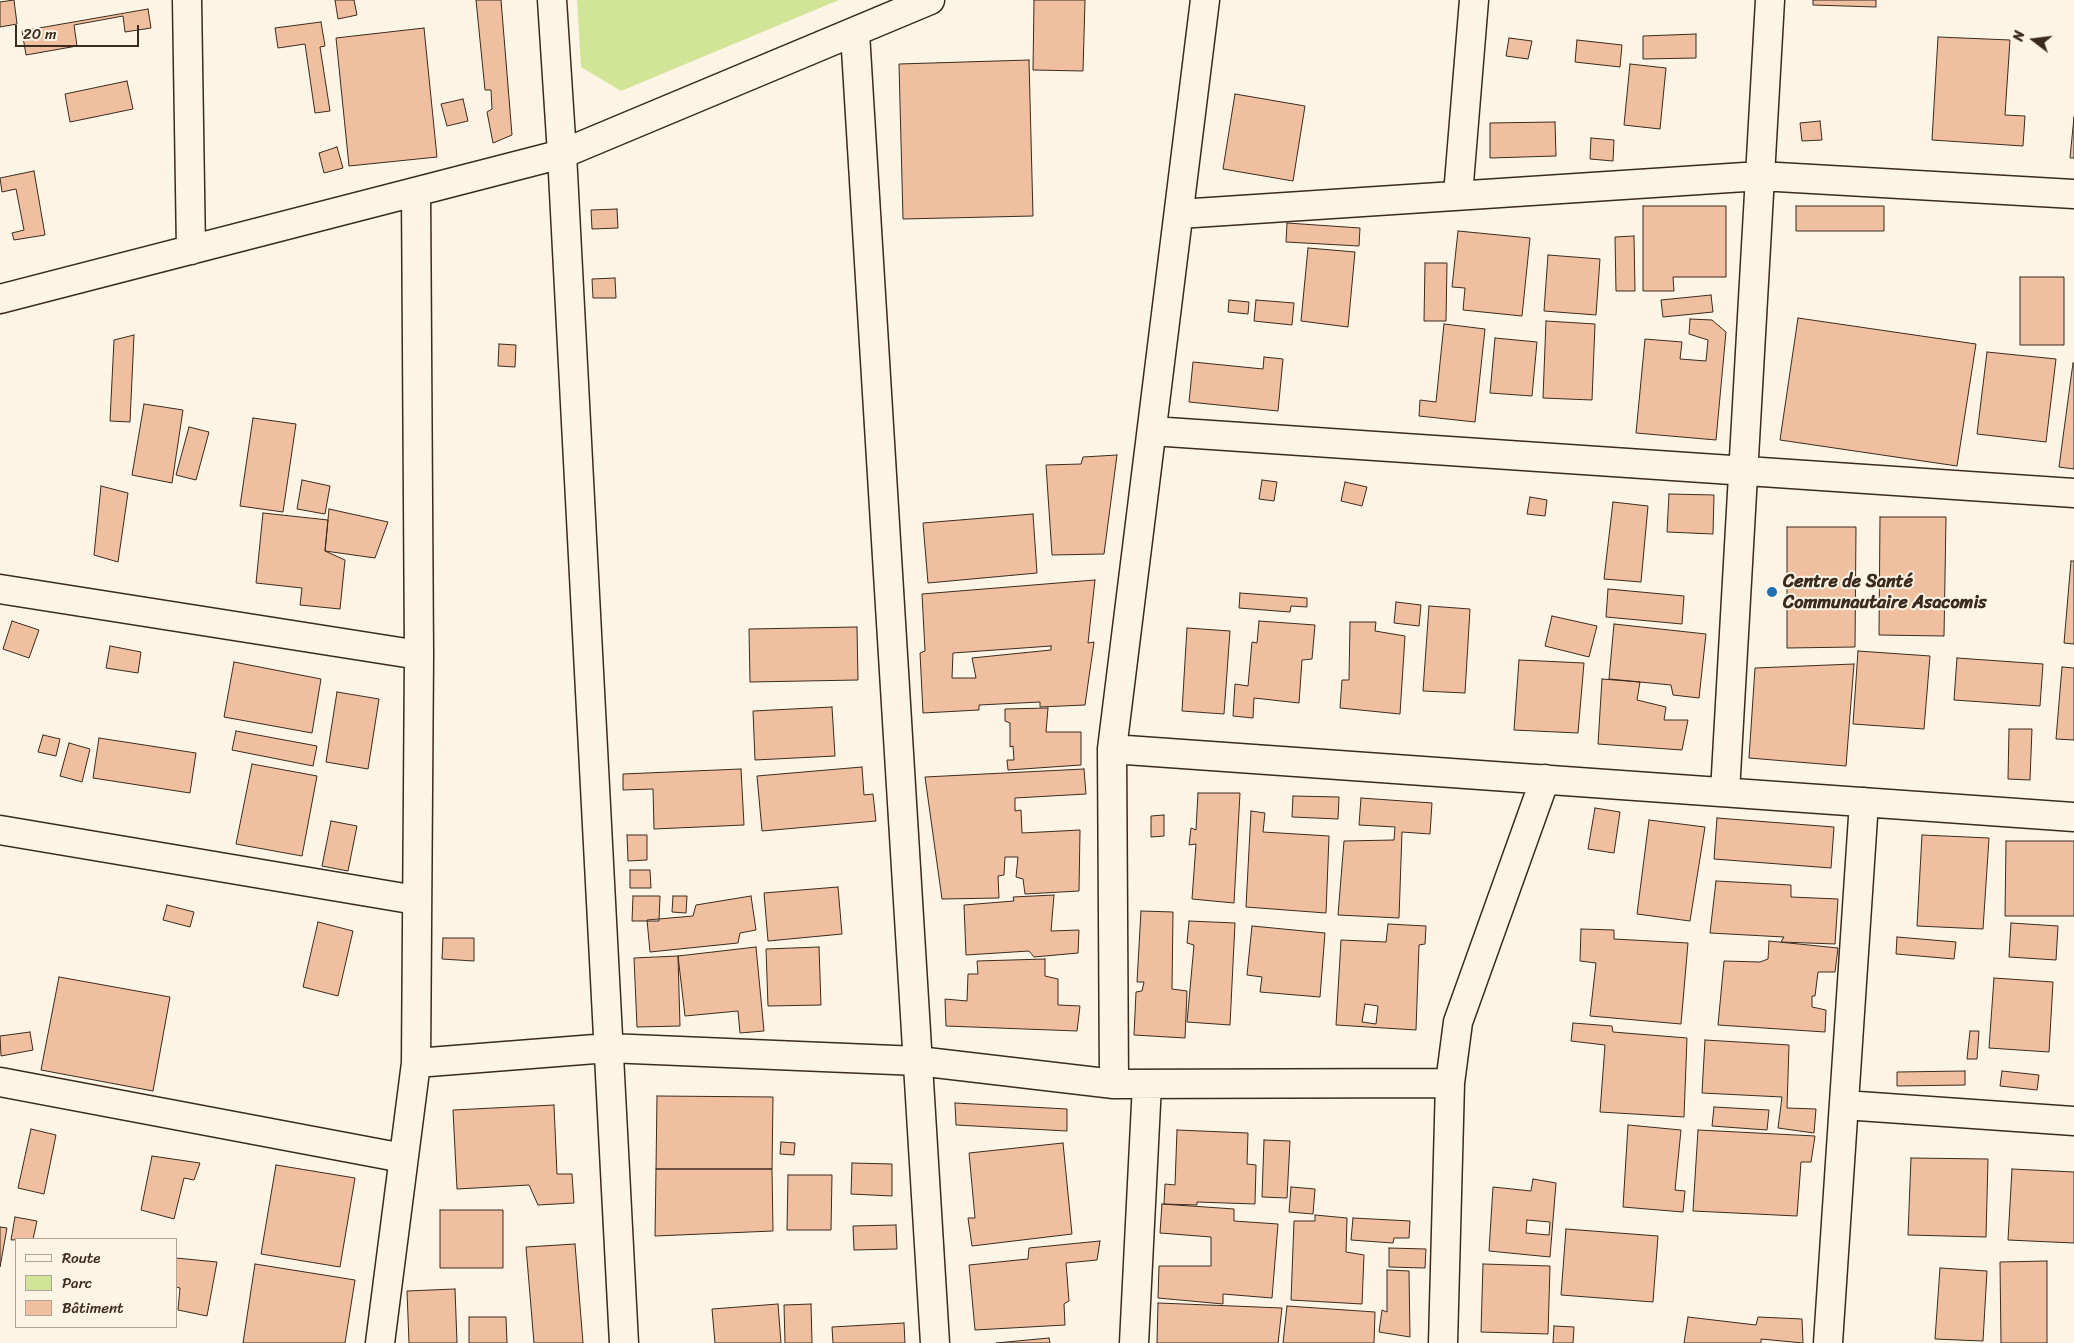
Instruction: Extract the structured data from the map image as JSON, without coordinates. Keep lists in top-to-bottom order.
{
  "places": ["Centre de Santé Communautaire Asacomis"],
  "legend": ["Route", "Parc", "Bâtiment"],
  "scale_bar": "20 m",
  "north": "left"
}
